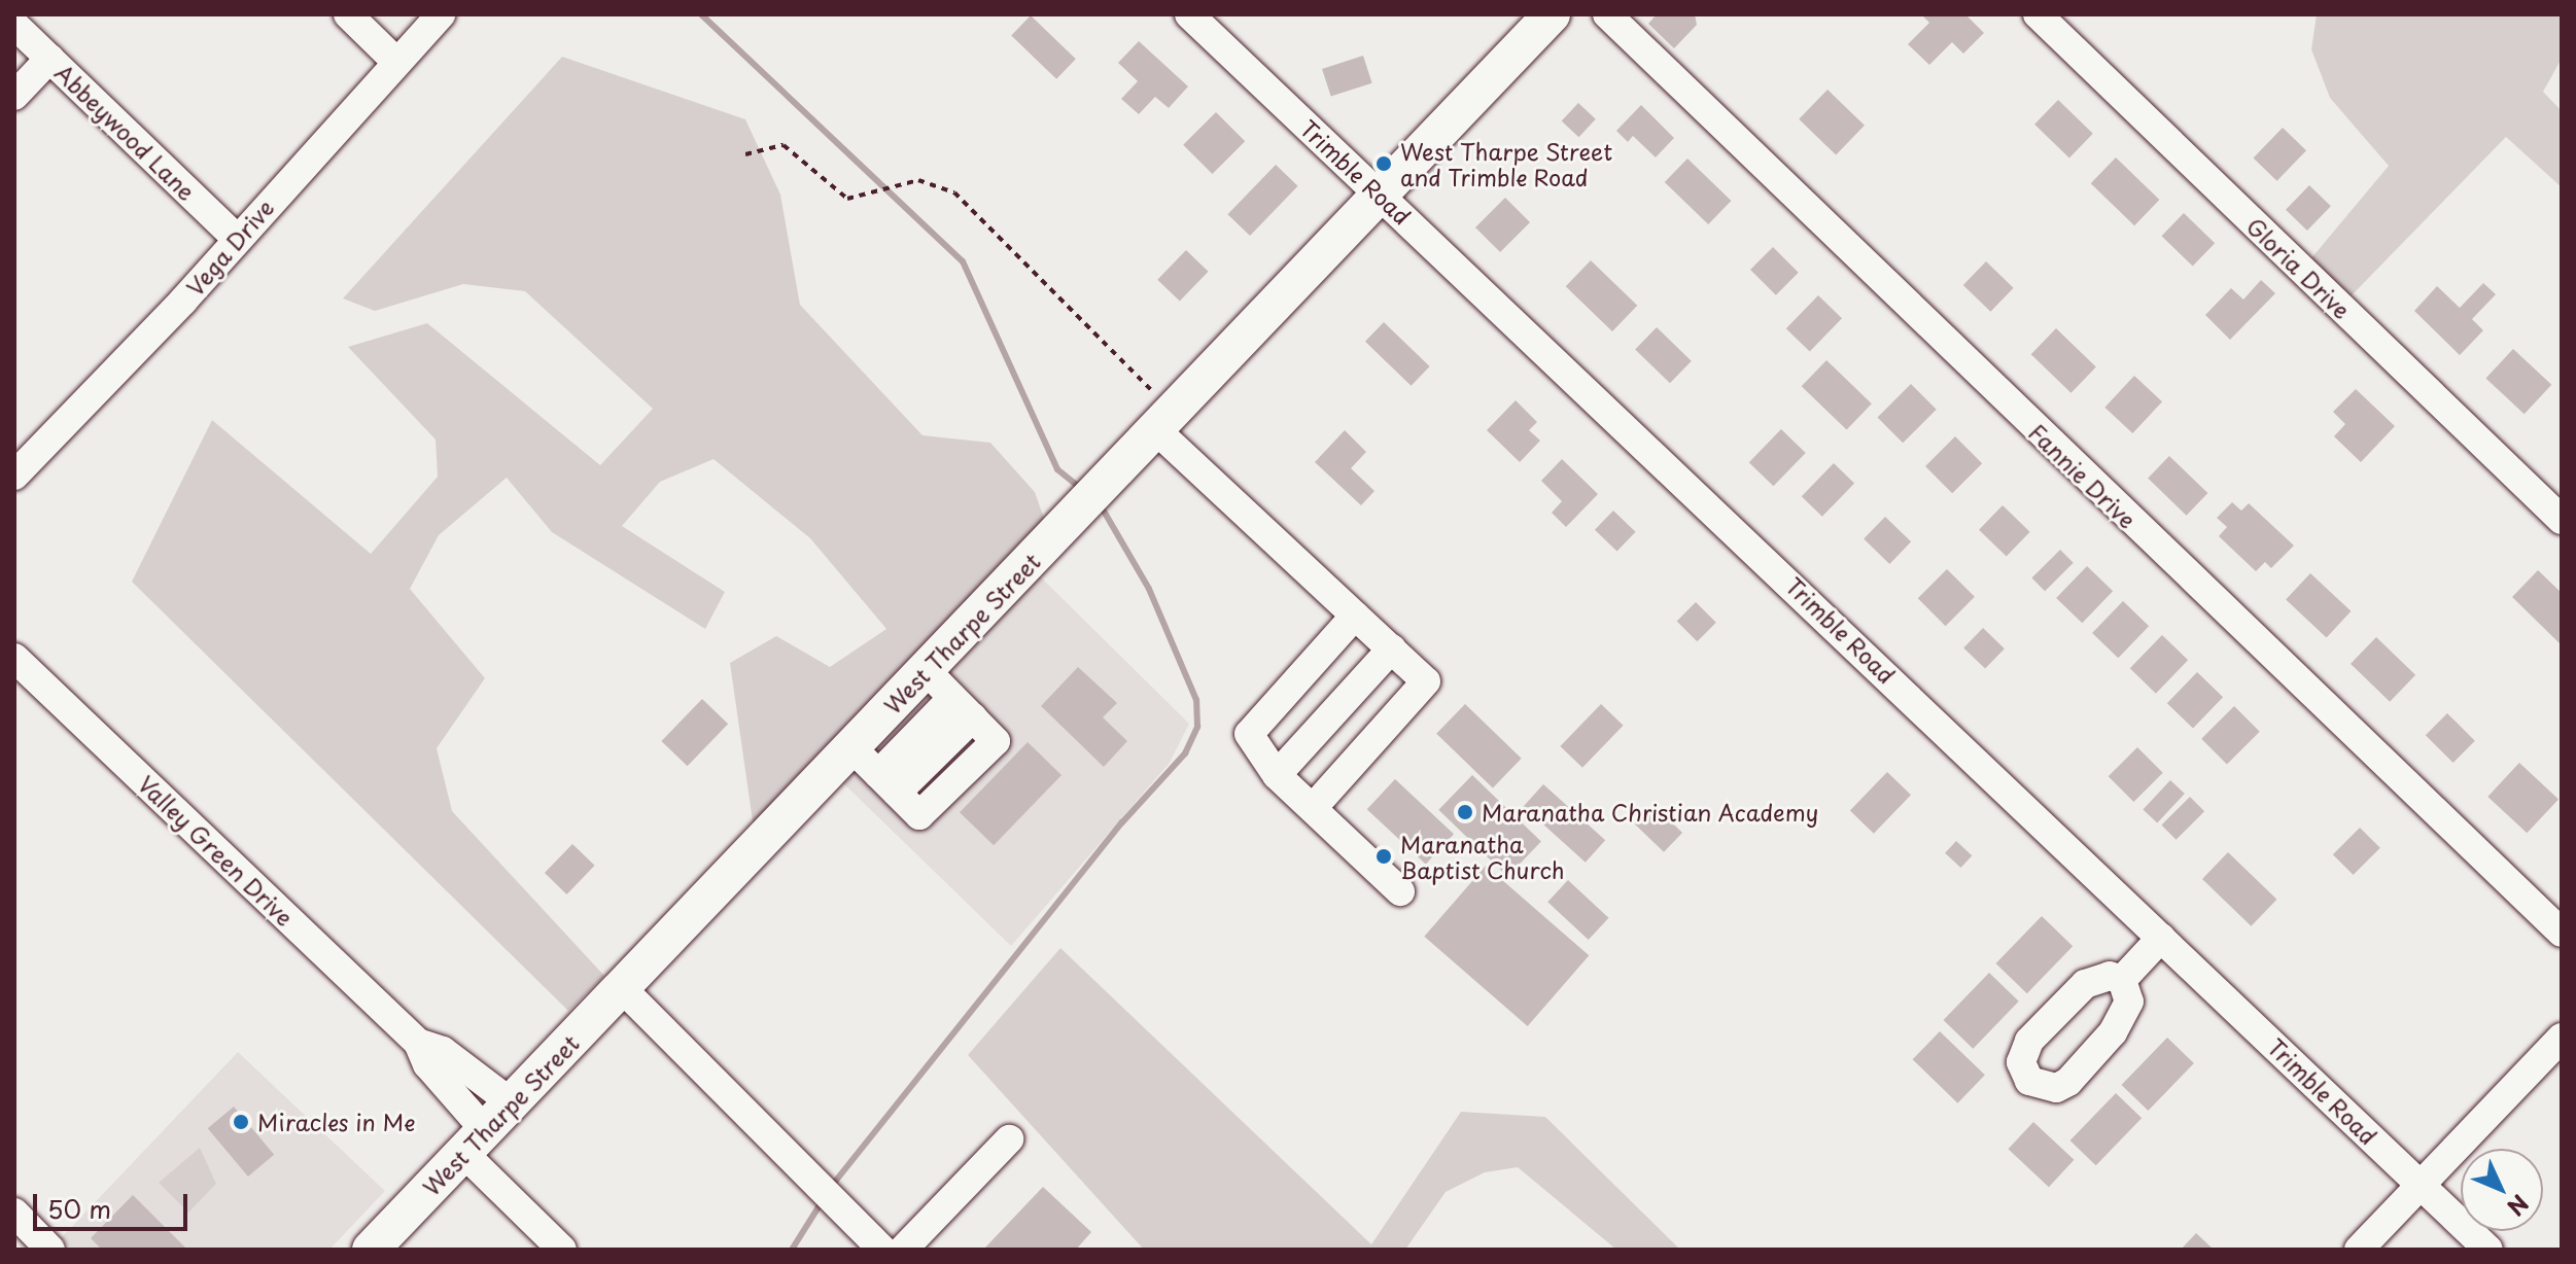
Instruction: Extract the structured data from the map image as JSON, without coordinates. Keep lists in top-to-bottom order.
{
  "streets": {
    "main road": ["West Tharpe Street"],
    "street": [
      "Abbeywood Lane",
      "Trimble Road",
      "Vega Drive",
      "Gloria Drive",
      "Fannie Drive",
      "Valley Green Drive"
    ]
  },
  "crossings": [
    ["Abbeywood Lane", "Vega Drive"],
    ["Trimble Road", "West Tharpe Street"],
    ["West Tharpe Street", "Valley Green Drive"]
  ],
  "places": [
    "West Tharpe Street and Trimble Road",
    "Maranatha Christian Academy",
    "Maranatha Baptist Church",
    "Miracles in Me"
  ],
  "scale_bar": "50 m",
  "north": "bottom right"
}
